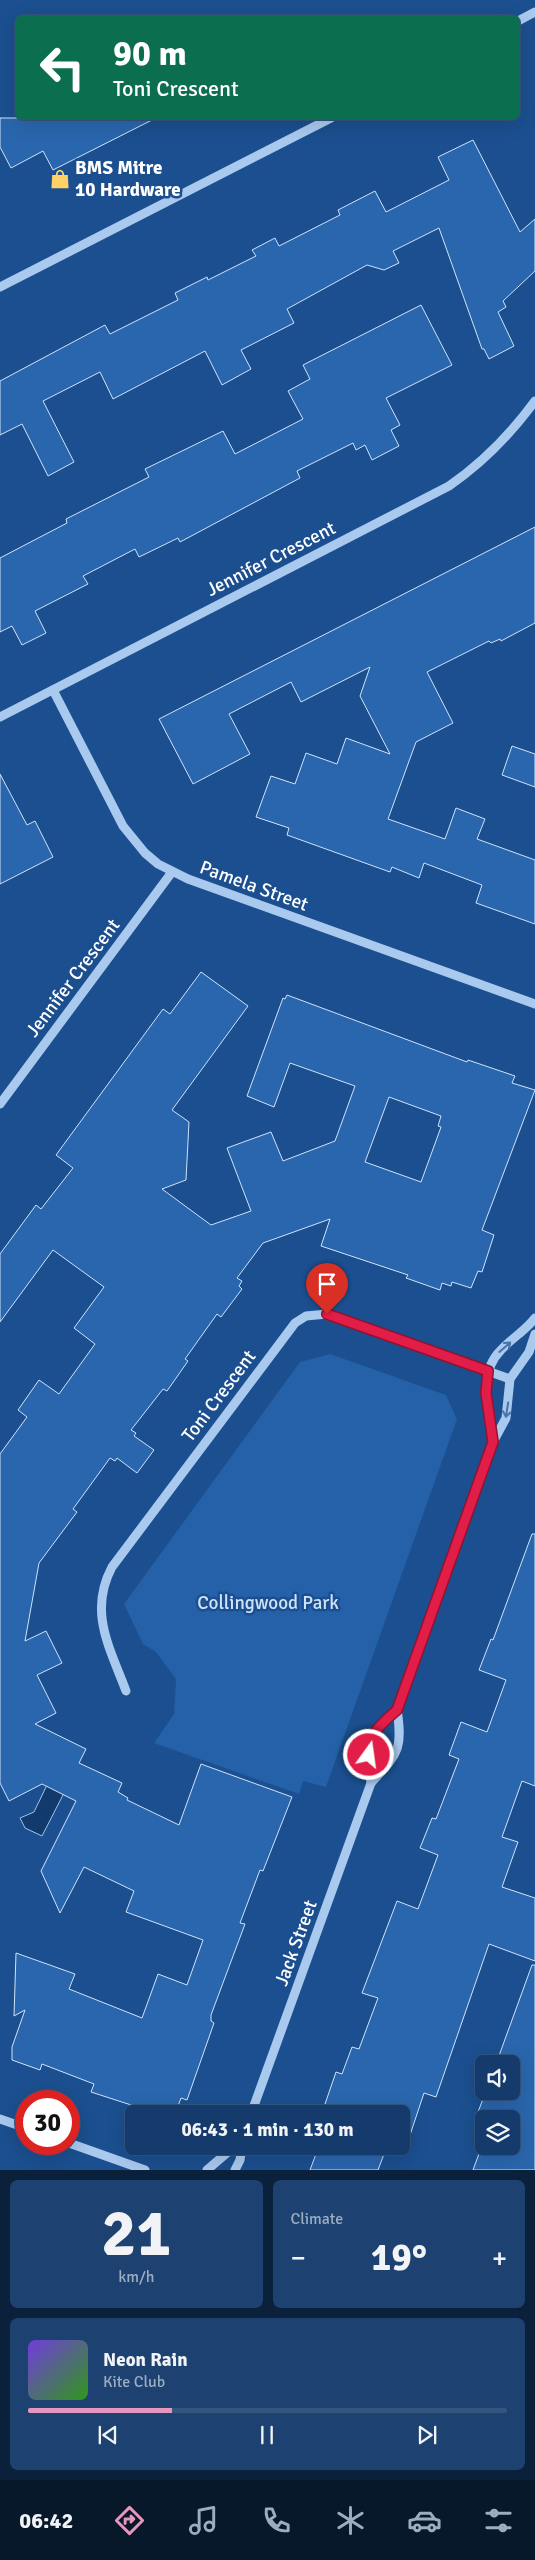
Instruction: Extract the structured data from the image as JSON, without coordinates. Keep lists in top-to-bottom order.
{
  "streets": {
    "street": [
      "Jennifer Crescent",
      "Pamela Street",
      "Toni Crescent",
      "Jack Street"
    ]
  },
  "crossings": [
    ["Jennifer Crescent", "Pamela Street"],
    ["Toni Crescent", "Jack Street"]
  ],
  "parks": ["Collingwood Park"],
  "places": {
    "shop": ["BMS Mitre 10 Hardware"]
  },
  "page": {
    "turn": ["90 m", "Toni Crescent"],
    "limit": "30",
    "trip": "06:43 · 1 min · 130 m",
    "tile": [
      ["21", "km/h"],
      "Climate"
    ],
    "heat": ["−", "19°", "+"],
    "song": ["Neon Rain", "Kite Club"],
    "tabs": "06:42"
  }
}
